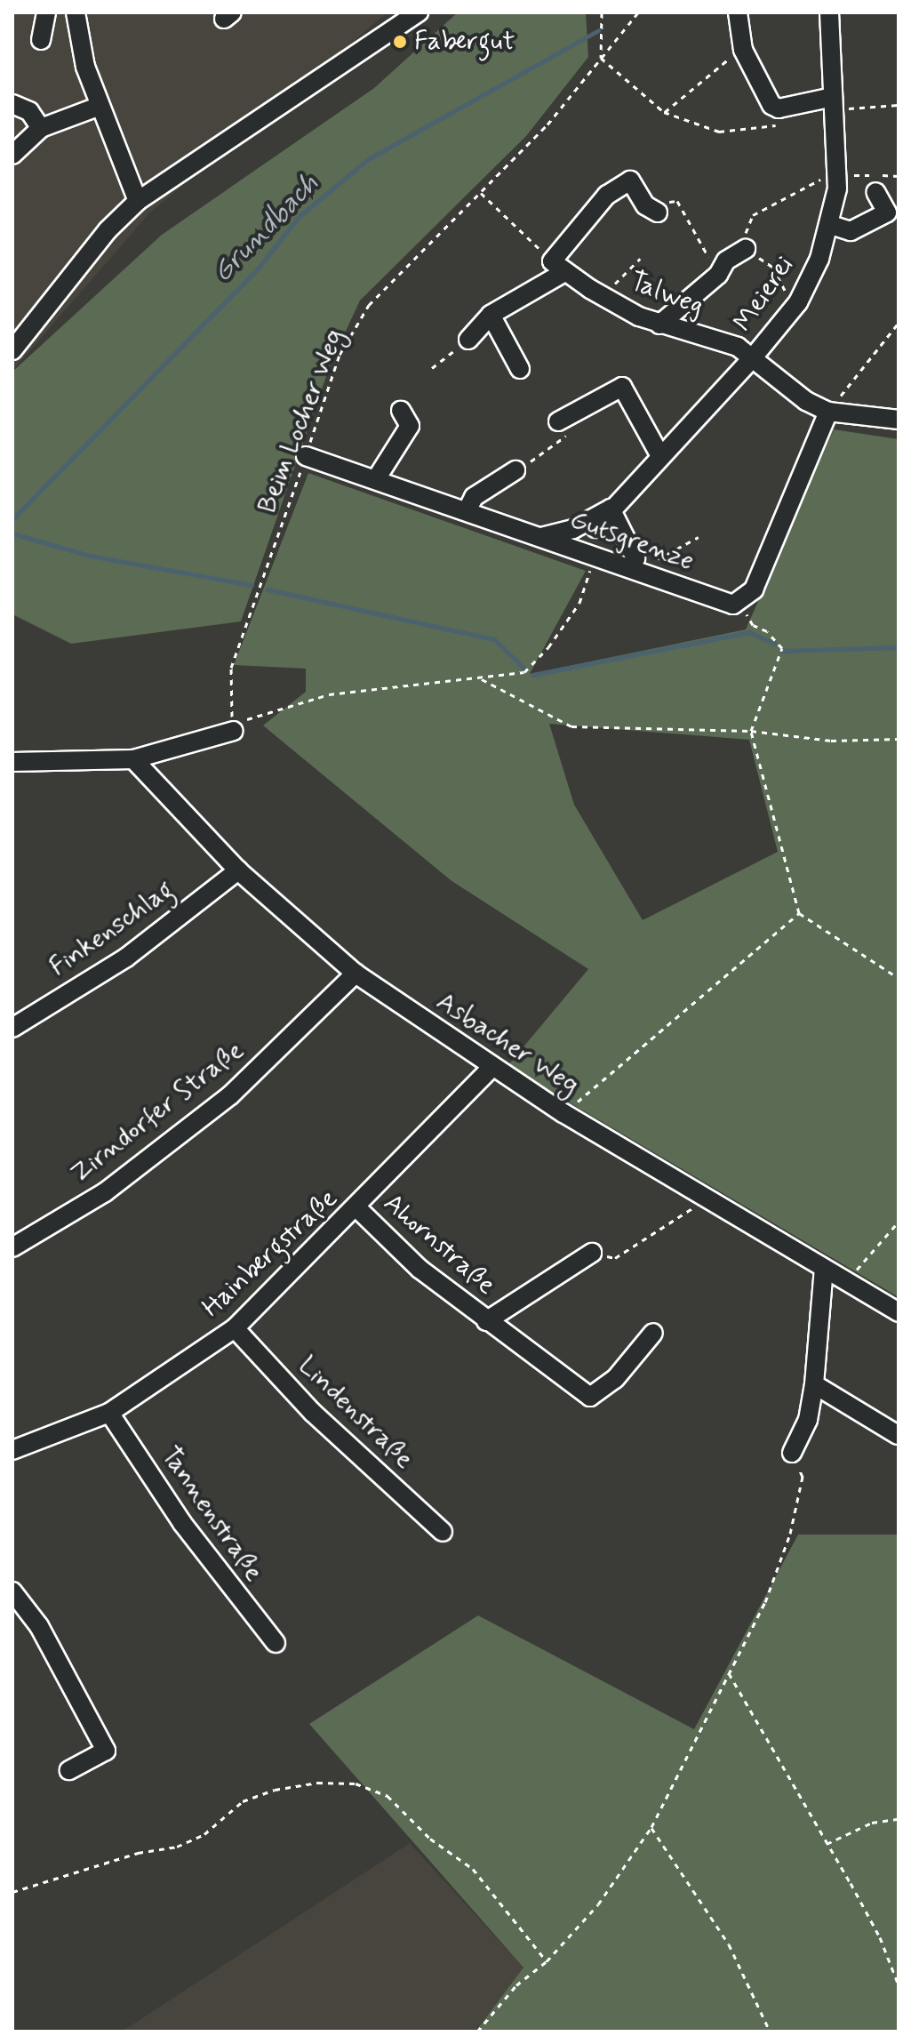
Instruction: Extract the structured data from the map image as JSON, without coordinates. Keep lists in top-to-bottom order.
{
  "streets": {
    "street": [
      "Talweg",
      "Meierei",
      "Gutsgrenze",
      "Finkenschlag",
      "Asbacher Weg",
      "Zirndorfer Straße",
      "Ahornstraße",
      "Hainbergstraße",
      "Lindenstraße",
      "Tannenstraße"
    ],
    "path": ["Beim Locher Weg"]
  },
  "crossings": [
    ["Talweg", "Meierei"],
    ["Meierei", "Gutsgrenze"],
    ["Beim Locher Weg", "Gutsgrenze"],
    ["Finkenschlag", "Asbacher Weg"],
    ["Asbacher Weg", "Zirndorfer Straße"],
    ["Asbacher Weg", "Hainbergstraße"],
    ["Ahornstraße", "Hainbergstraße"],
    ["Hainbergstraße", "Lindenstraße"],
    ["Hainbergstraße", "Tannenstraße"]
  ],
  "water": ["Grundbach"],
  "places": ["Fabergut"]
}
